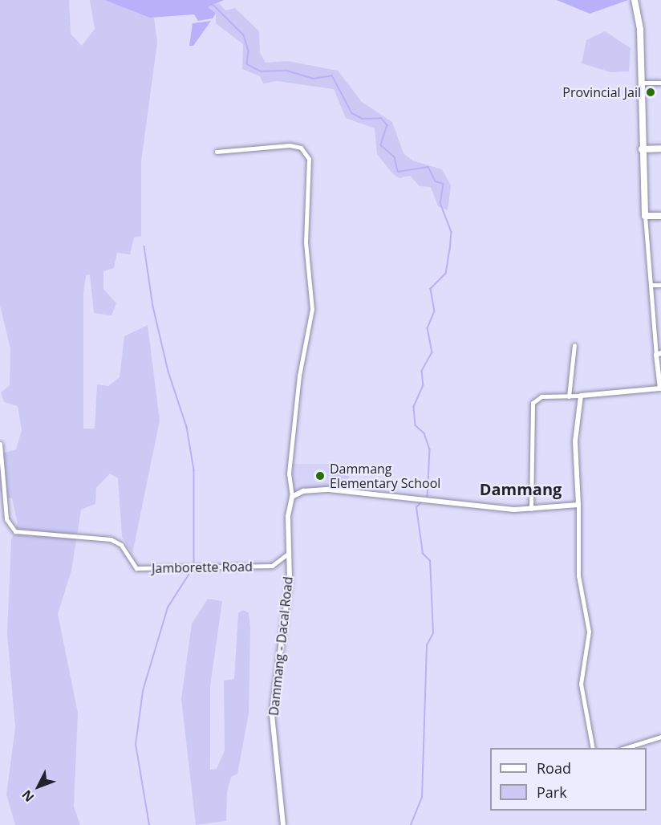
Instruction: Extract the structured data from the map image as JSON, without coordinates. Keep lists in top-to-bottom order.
{
  "streets": {
    "street": ["Jamborette Road", "Dammang - Dacal Road"]
  },
  "districts": ["Dammang"],
  "places": ["Provincial Jail", "Dammang Elementary School"],
  "legend": ["Road", "Park"],
  "north": "bottom left"
}
